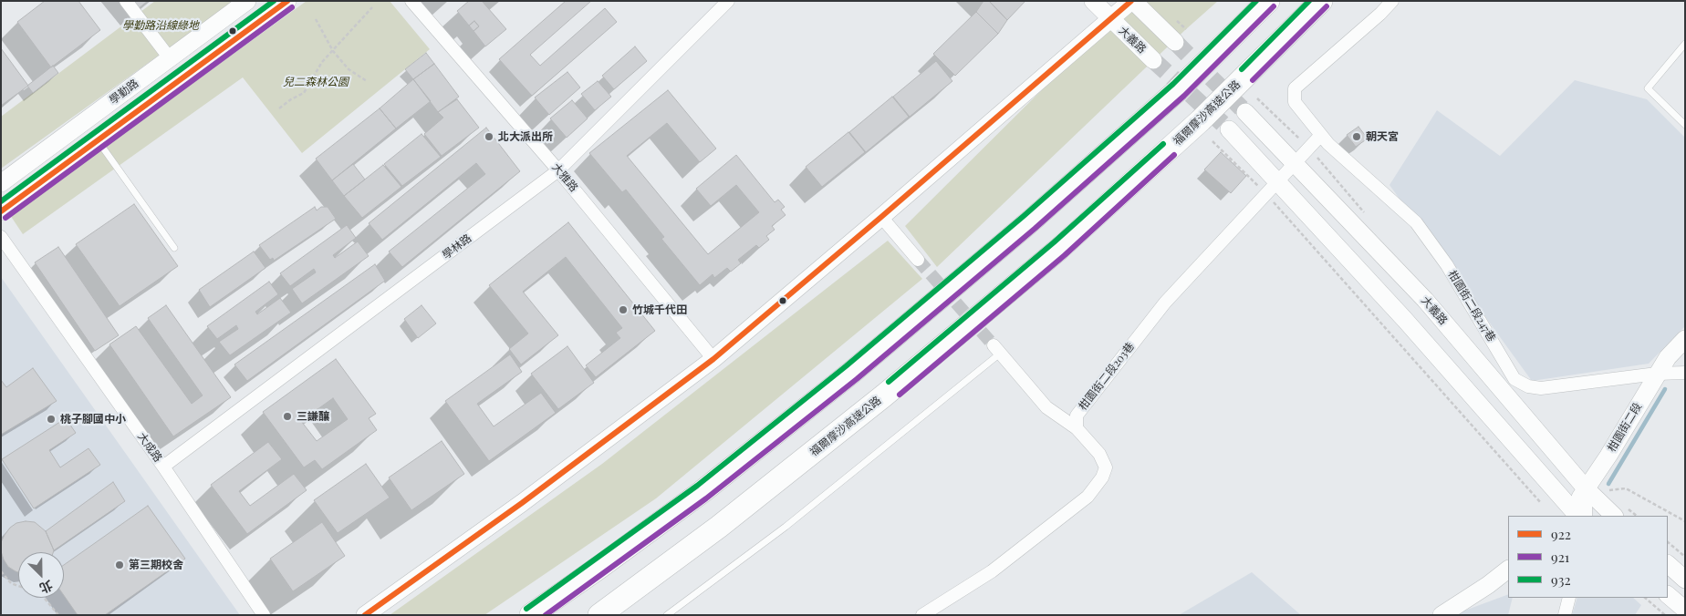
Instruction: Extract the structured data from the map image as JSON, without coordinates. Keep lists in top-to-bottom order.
{
  "streets": {
    "highway": ["福爾摩沙高速公路"],
    "street": [
      "大義路",
      "學勤路",
      "大雅路",
      "學林路",
      "柑園街二段247巷",
      "柑園街二段203巷",
      "柑園街二段",
      "大成路"
    ]
  },
  "crossings": [
    ["大義路", "柑園街二段203巷"],
    ["大義路", "柑園街二段"],
    ["大雅路", "學林路"],
    ["學林路", "大成路"],
    ["柑園街二段247巷", "柑園街二段203巷"],
    ["柑園街二段247巷", "柑園街二段"]
  ],
  "parks": ["學勤路沿線綠地", "兒二森林公園"],
  "places": [
    "北大派出所",
    "朝天宮",
    "竹城千代田",
    "三謙釀",
    "桃子腳國中小",
    "第三期校舍"
  ],
  "lines": ["transit line 922", "transit line 932", "transit line 921"],
  "legend": ["922", "921", "932"],
  "north": "bottom right"
}
